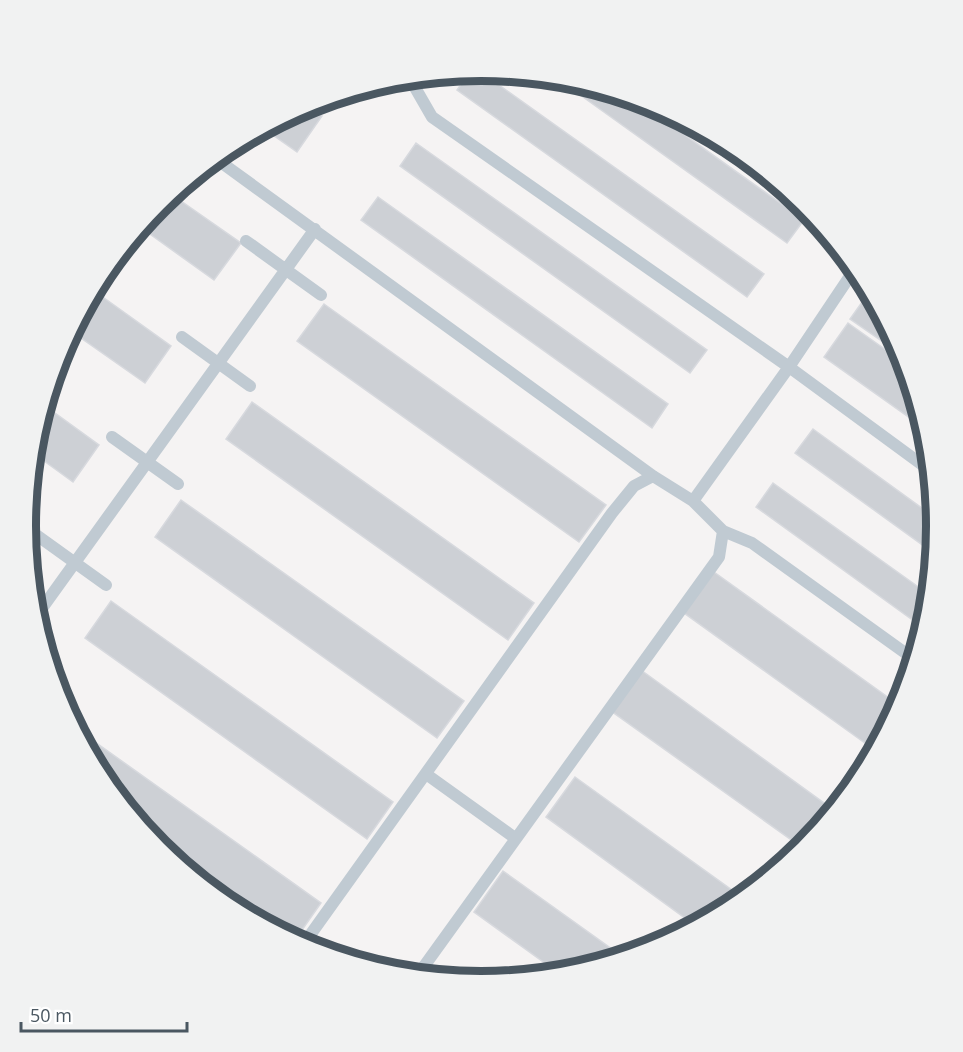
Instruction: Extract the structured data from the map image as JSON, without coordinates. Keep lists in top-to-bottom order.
{
  "scale_bar": "50 m"
}
